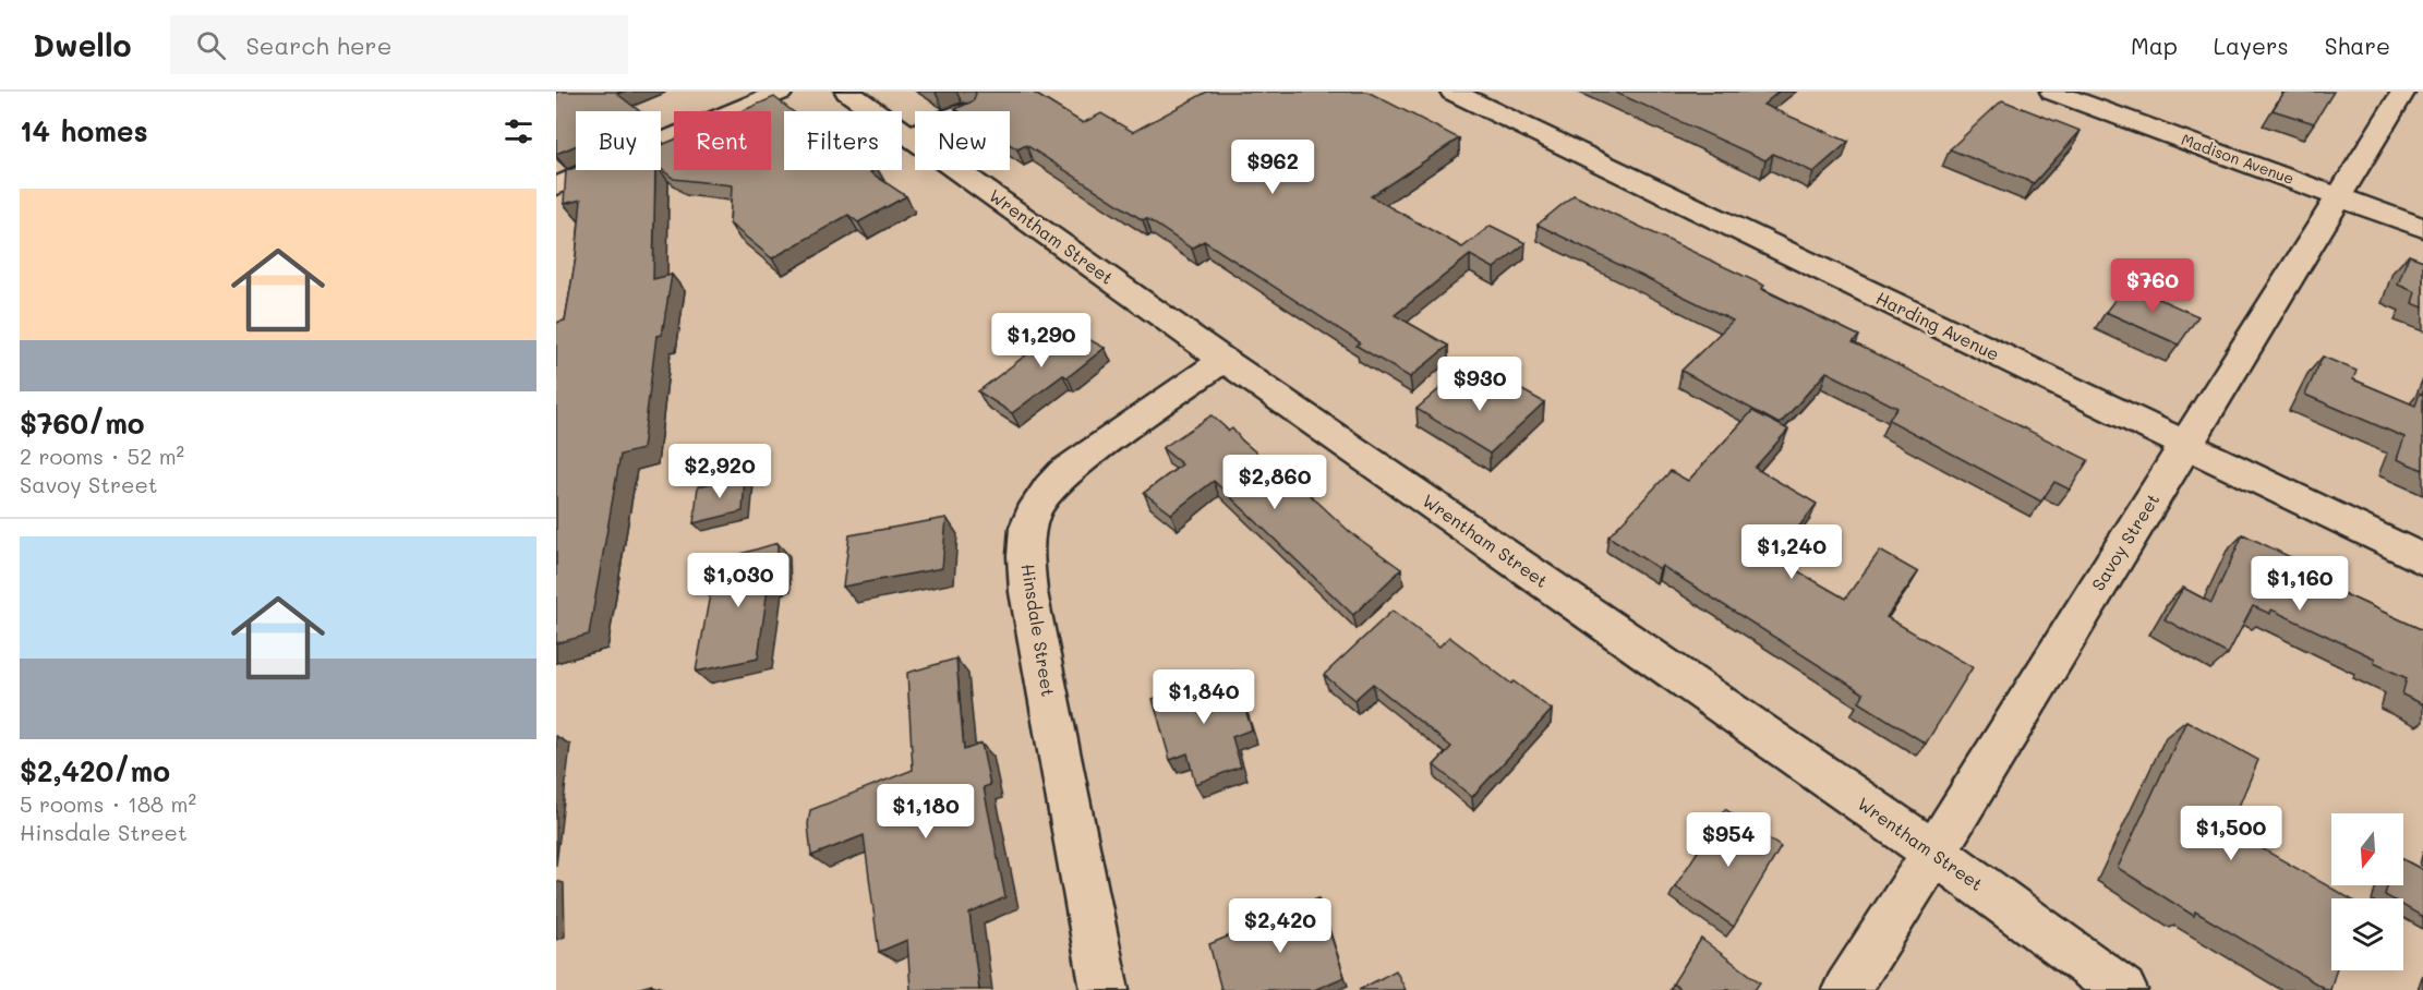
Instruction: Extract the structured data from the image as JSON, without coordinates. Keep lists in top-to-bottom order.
{
  "streets": {
    "street": [
      "Madison Avenue",
      "Wrentham Street",
      "Harding Avenue",
      "Savoy Street",
      "Hinsdale Street"
    ]
  },
  "crossings": [
    ["Madison Avenue", "Savoy Street"],
    ["Wrentham Street", "Savoy Street"],
    ["Wrentham Street", "Hinsdale Street"],
    ["Harding Avenue", "Savoy Street"]
  ],
  "north": "bottom",
  "page": {
    "header": "Dwello",
    "search": "Search here",
    "nav": ["Map", "Layers", "Share"],
    "heading": "14 homes",
    "chip": [
      "Buy",
      "Rent",
      "Filters",
      "New"
    ],
    "price": [
      "$962",
      "$760",
      "$1,290",
      "$930",
      "$2,920",
      "$2,860",
      "$1,240",
      "$1,030",
      "$1,160",
      "$1,840",
      "$1,180",
      "$1,500",
      "$954",
      "$2,420"
    ],
    "list": [
      {
        "name": "$760/mo",
        "note": "2 rooms · 52 m² · Savoy Street"
      },
      {
        "name": "$2,420/mo",
        "note": "5 rooms · 188 m² · Hinsdale Street"
      }
    ]
  }
}
